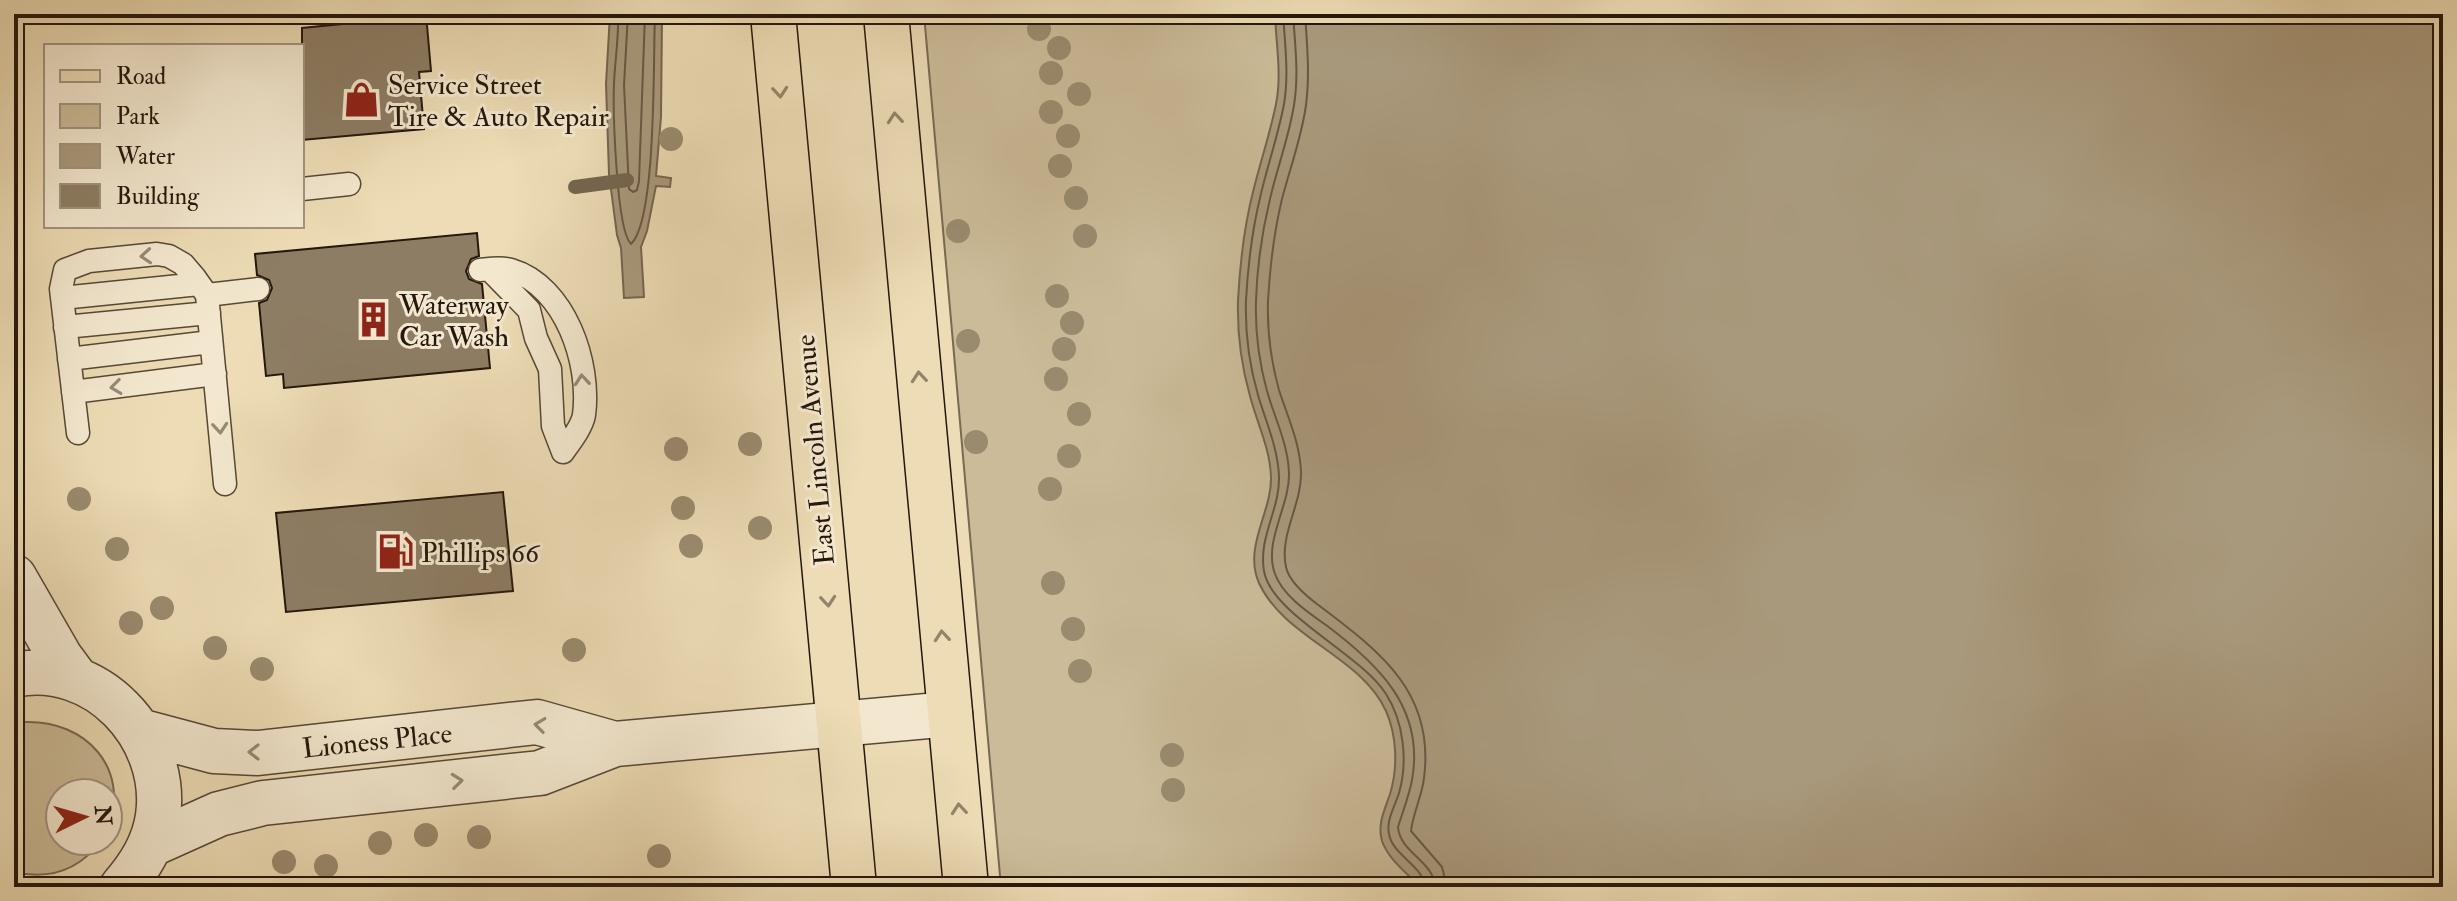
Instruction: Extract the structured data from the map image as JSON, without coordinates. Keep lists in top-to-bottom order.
{
  "streets": {
    "main road": ["East Lincoln Avenue"],
    "street": ["Lioness Place"]
  },
  "crossings": [
    ["East Lincoln Avenue", "Lioness Place"]
  ],
  "places": {
    "shop": ["Service Street Tire & Auto Repair"],
    "building": ["Waterway Car Wash"],
    "fuel station": ["Phillips 66"]
  },
  "legend": [
    "Road",
    "Park",
    "Water",
    "Building"
  ],
  "north": "right"
}
